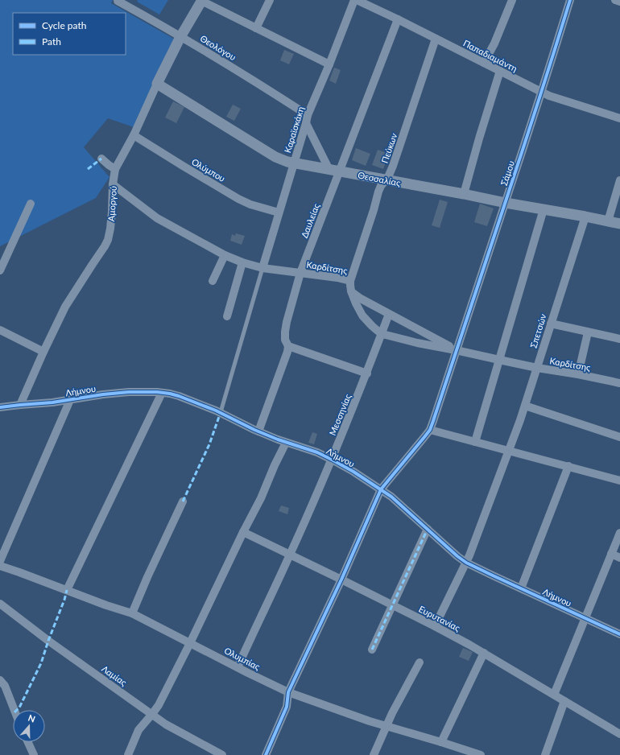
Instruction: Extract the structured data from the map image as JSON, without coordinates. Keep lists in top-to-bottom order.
{
  "streets": {
    "street": [
      "Θεολόγου",
      "Παπαδιαμάντη",
      "Καραϊσκάκη",
      "Πεύκων",
      "Ολύμπου",
      "Σάμου",
      "Θεσσαλίας",
      "Αμοργού",
      "Δαυλείας",
      "Καρδίτσης",
      "Σπετσών",
      "Λήμνου",
      "Μεσσηνίας",
      "Ευρυτανίας",
      "Ολυμπίας",
      "Λαμίας"
    ]
  },
  "crossings": [
    ["Θεολόγου", "Καραϊσκάκη"],
    ["Θεολόγου", "Αμοργού"],
    ["Παπαδιαμάντη", "Καραϊσκάκη"],
    ["Παπαδιαμάντη", "Πεύκων"],
    ["Παπαδιαμάντη", "Σάμου"],
    ["Παπαδιαμάντη", "Δαυλείας"],
    ["Καραϊσκάκη", "Ολύμπου"],
    ["Καραϊσκάκη", "Θεσσαλίας"],
    ["Καραϊσκάκη", "Καρδίτσης"],
    ["Πεύκων", "Θεσσαλίας"],
    ["Πεύκων", "Καρδίτσης"],
    ["Ολύμπου", "Αμοργού"],
    ["Σάμου", "Θεσσαλίας"],
    ["Σάμου", "Καρδίτσης"],
    ["Σάμου", "Λήμνου"],
    ["Σάμου", "Ευρυτανίας"],
    ["Σάμου", "Ολυμπίας"],
    ["Θεσσαλίας", "Αμοργού"],
    ["Θεσσαλίας", "Δαυλείας"],
    ["Θεσσαλίας", "Σπετσών"],
    ["Αμοργού", "Καρδίτσης"],
    ["Αμοργού", "Λήμνου"],
    ["Δαυλείας", "Καρδίτσης"],
    ["Δαυλείας", "Λήμνου"],
    ["Καρδίτσης", "Σπετσών"],
    ["Καρδίτσης", "Μεσσηνίας"],
    ["Σπετσών", "Λήμνου"],
    ["Σπετσών", "Ευρυτανίας"],
    ["Λήμνου", "Μεσσηνίας"],
    ["Μεσσηνίας", "Ευρυτανίας"],
    ["Μεσσηνίας", "Ολυμπίας"]
  ],
  "legend": ["Cycle path", "Path"],
  "north": "top"
}
